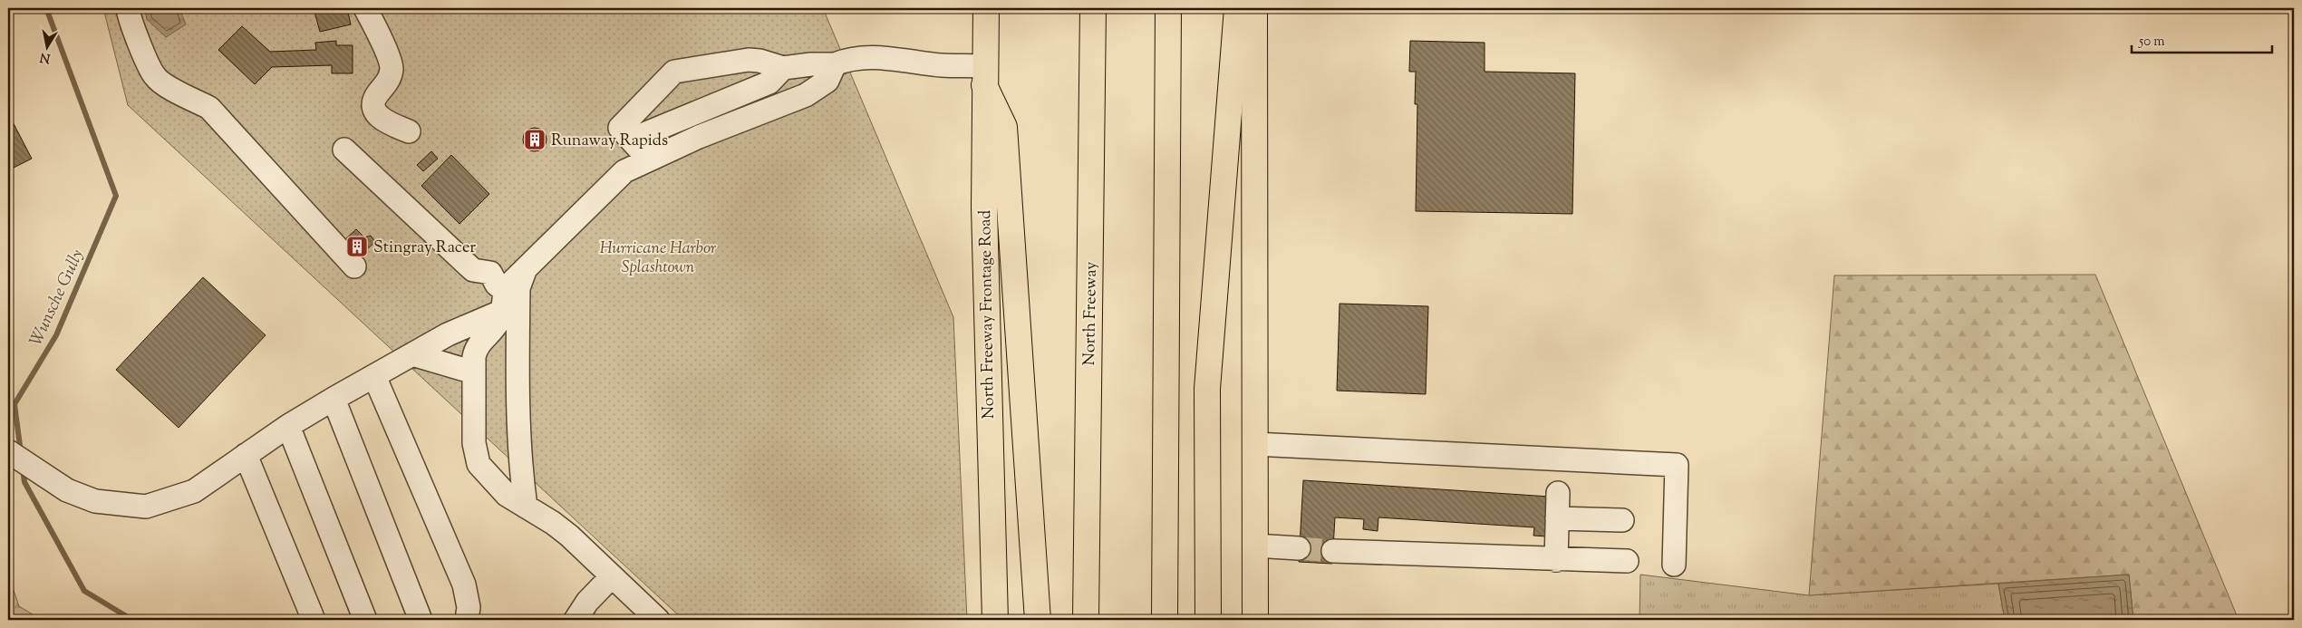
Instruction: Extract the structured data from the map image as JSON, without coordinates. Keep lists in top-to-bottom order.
{
  "streets": {
    "main road": ["North Freeway", "North Freeway Frontage Road"]
  },
  "water": ["Wunsche Gully"],
  "parks": ["Hurricane Harbor Splashtown"],
  "places": {
    "building": ["Runaway Rapids", "Stingray Racer"]
  },
  "scale_bar": "50 m",
  "north": "bottom"
}
